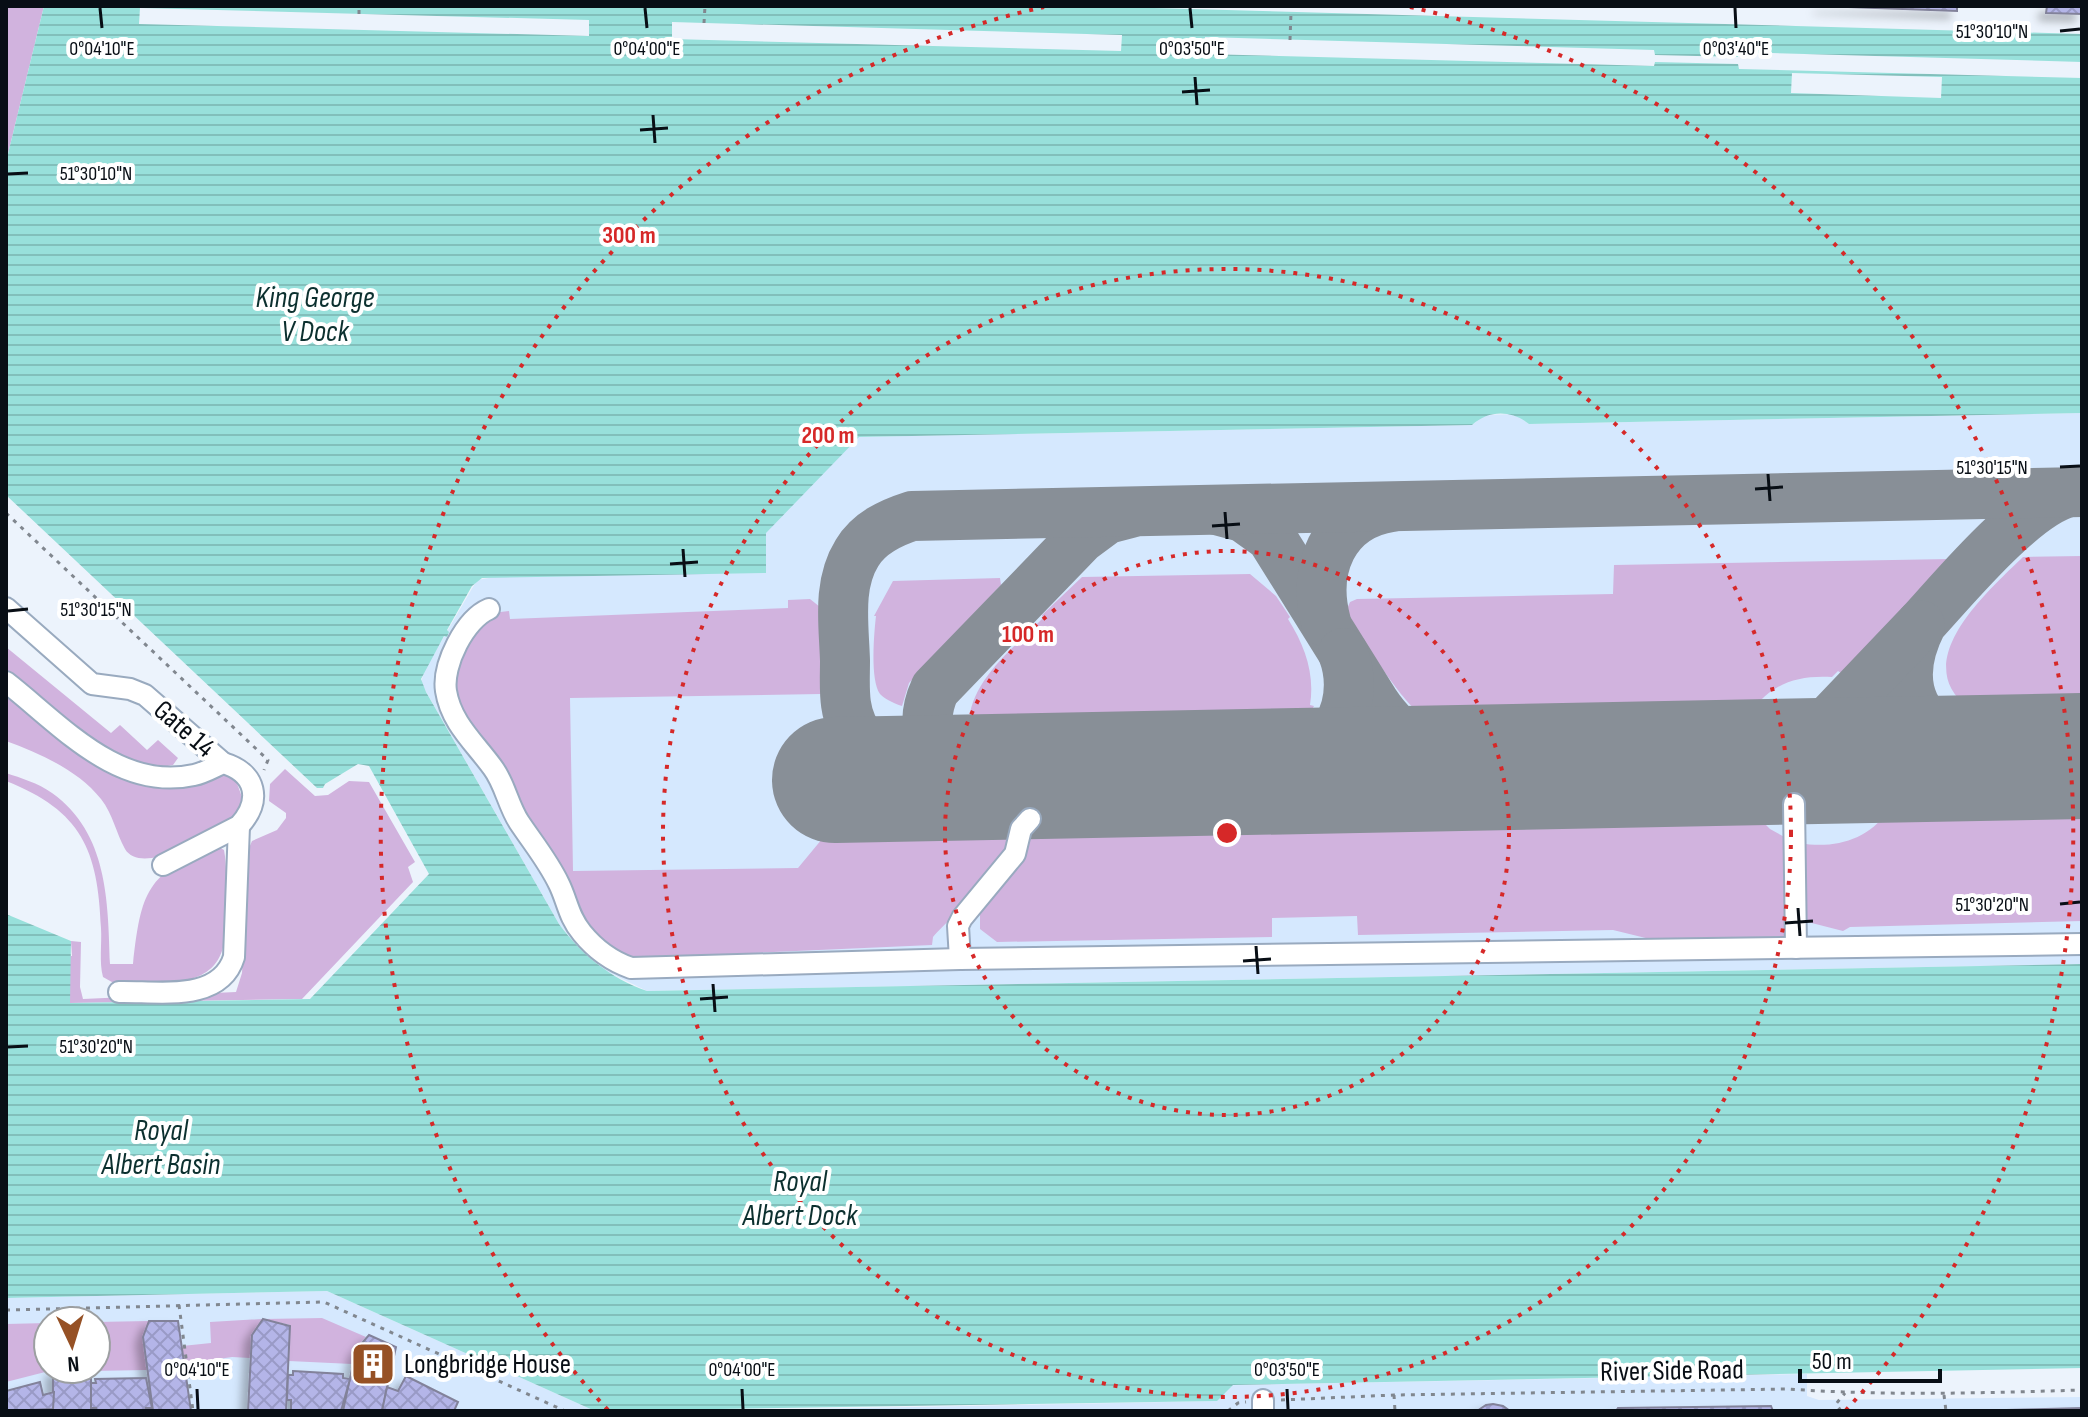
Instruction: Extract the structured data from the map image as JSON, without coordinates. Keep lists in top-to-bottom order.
{
  "streets": {
    "lane": ["Gate 14"],
    "path": ["River Side Road"]
  },
  "water": ["King George V Dock", "Royal Albert Basin", "Royal Albert Dock"],
  "places": {
    "building": ["Longbridge House"]
  },
  "scale_bar": "50 m",
  "north": "bottom",
  "coordinates": [
    "51°30'10\"N",
    "0°04'10\"E",
    "0°04'00\"E",
    "0°03'50\"E",
    "0°03'40\"E",
    "51°30'15\"N",
    "51°30'20\"N"
  ],
  "rings": ["300 m", "200 m", "100 m"]
}
